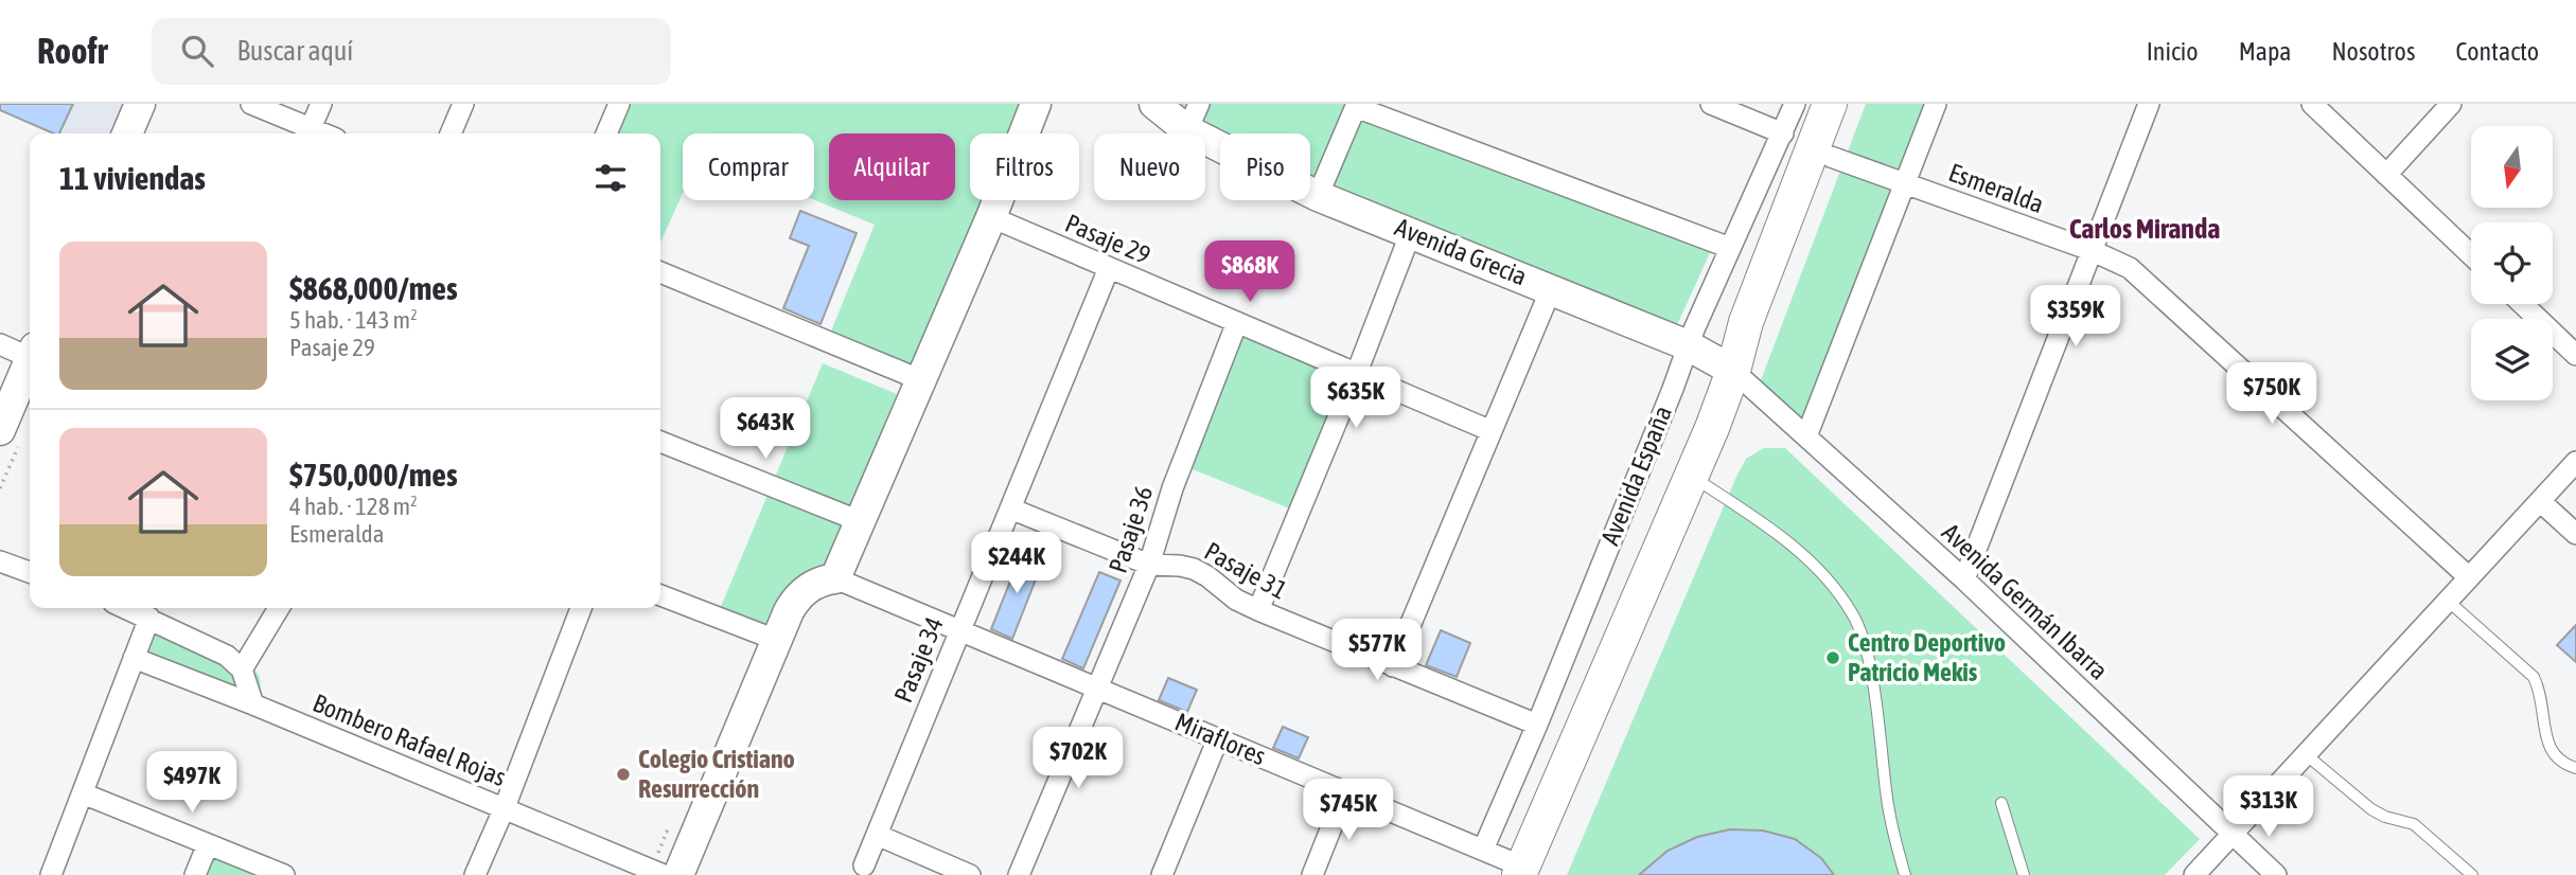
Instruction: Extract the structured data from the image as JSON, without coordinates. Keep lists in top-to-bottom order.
{
  "streets": {
    "main road": ["Avenida España"],
    "street": [
      "Esmeralda",
      "Pasaje 29",
      "Avenida Grecia",
      "Pasaje 36",
      "Pasaje 31",
      "Avenida Germán Ibarra",
      "Pasaje 34",
      "Miraflores",
      "Bombero Rafael Rojas"
    ]
  },
  "crossings": [
    ["Esmeralda", "Avenida España"],
    ["Pasaje 29", "Pasaje 36"],
    ["Pasaje 29", "Pasaje 34"],
    ["Avenida Grecia", "Avenida España"],
    ["Avenida Grecia", "Avenida Germán Ibarra"],
    ["Avenida España", "Pasaje 31"],
    ["Avenida España", "Avenida Germán Ibarra"],
    ["Avenida España", "Miraflores"],
    ["Pasaje 36", "Pasaje 31"],
    ["Pasaje 36", "Miraflores"],
    ["Pasaje 31", "Pasaje 34"],
    ["Pasaje 34", "Miraflores"]
  ],
  "districts": ["Carlos Miranda"],
  "places": ["Centro Deportivo Patricio Mekis", "Colegio Cristiano Resurrección"],
  "north": "bottom",
  "page": {
    "header": "Roofr",
    "search": "Buscar aquí",
    "nav": [
      "Inicio",
      "Mapa",
      "Nosotros",
      "Contacto"
    ],
    "chip": [
      "Comprar",
      "Alquilar",
      "Filtros",
      "Nuevo",
      "Piso"
    ],
    "heading": "11 viviendas",
    "list": [
      {
        "name": "$868,000/mes",
        "note": "5 hab. · 143 m² · Pasaje 29"
      },
      {
        "name": "$750,000/mes",
        "note": "4 hab. · 128 m² · Esmeralda"
      }
    ],
    "price": [
      "$868K",
      "$359K",
      "$750K",
      "$635K",
      "$643K",
      "$244K",
      "$577K",
      "$702K",
      "$497K",
      "$313K",
      "$745K"
    ]
  }
}
